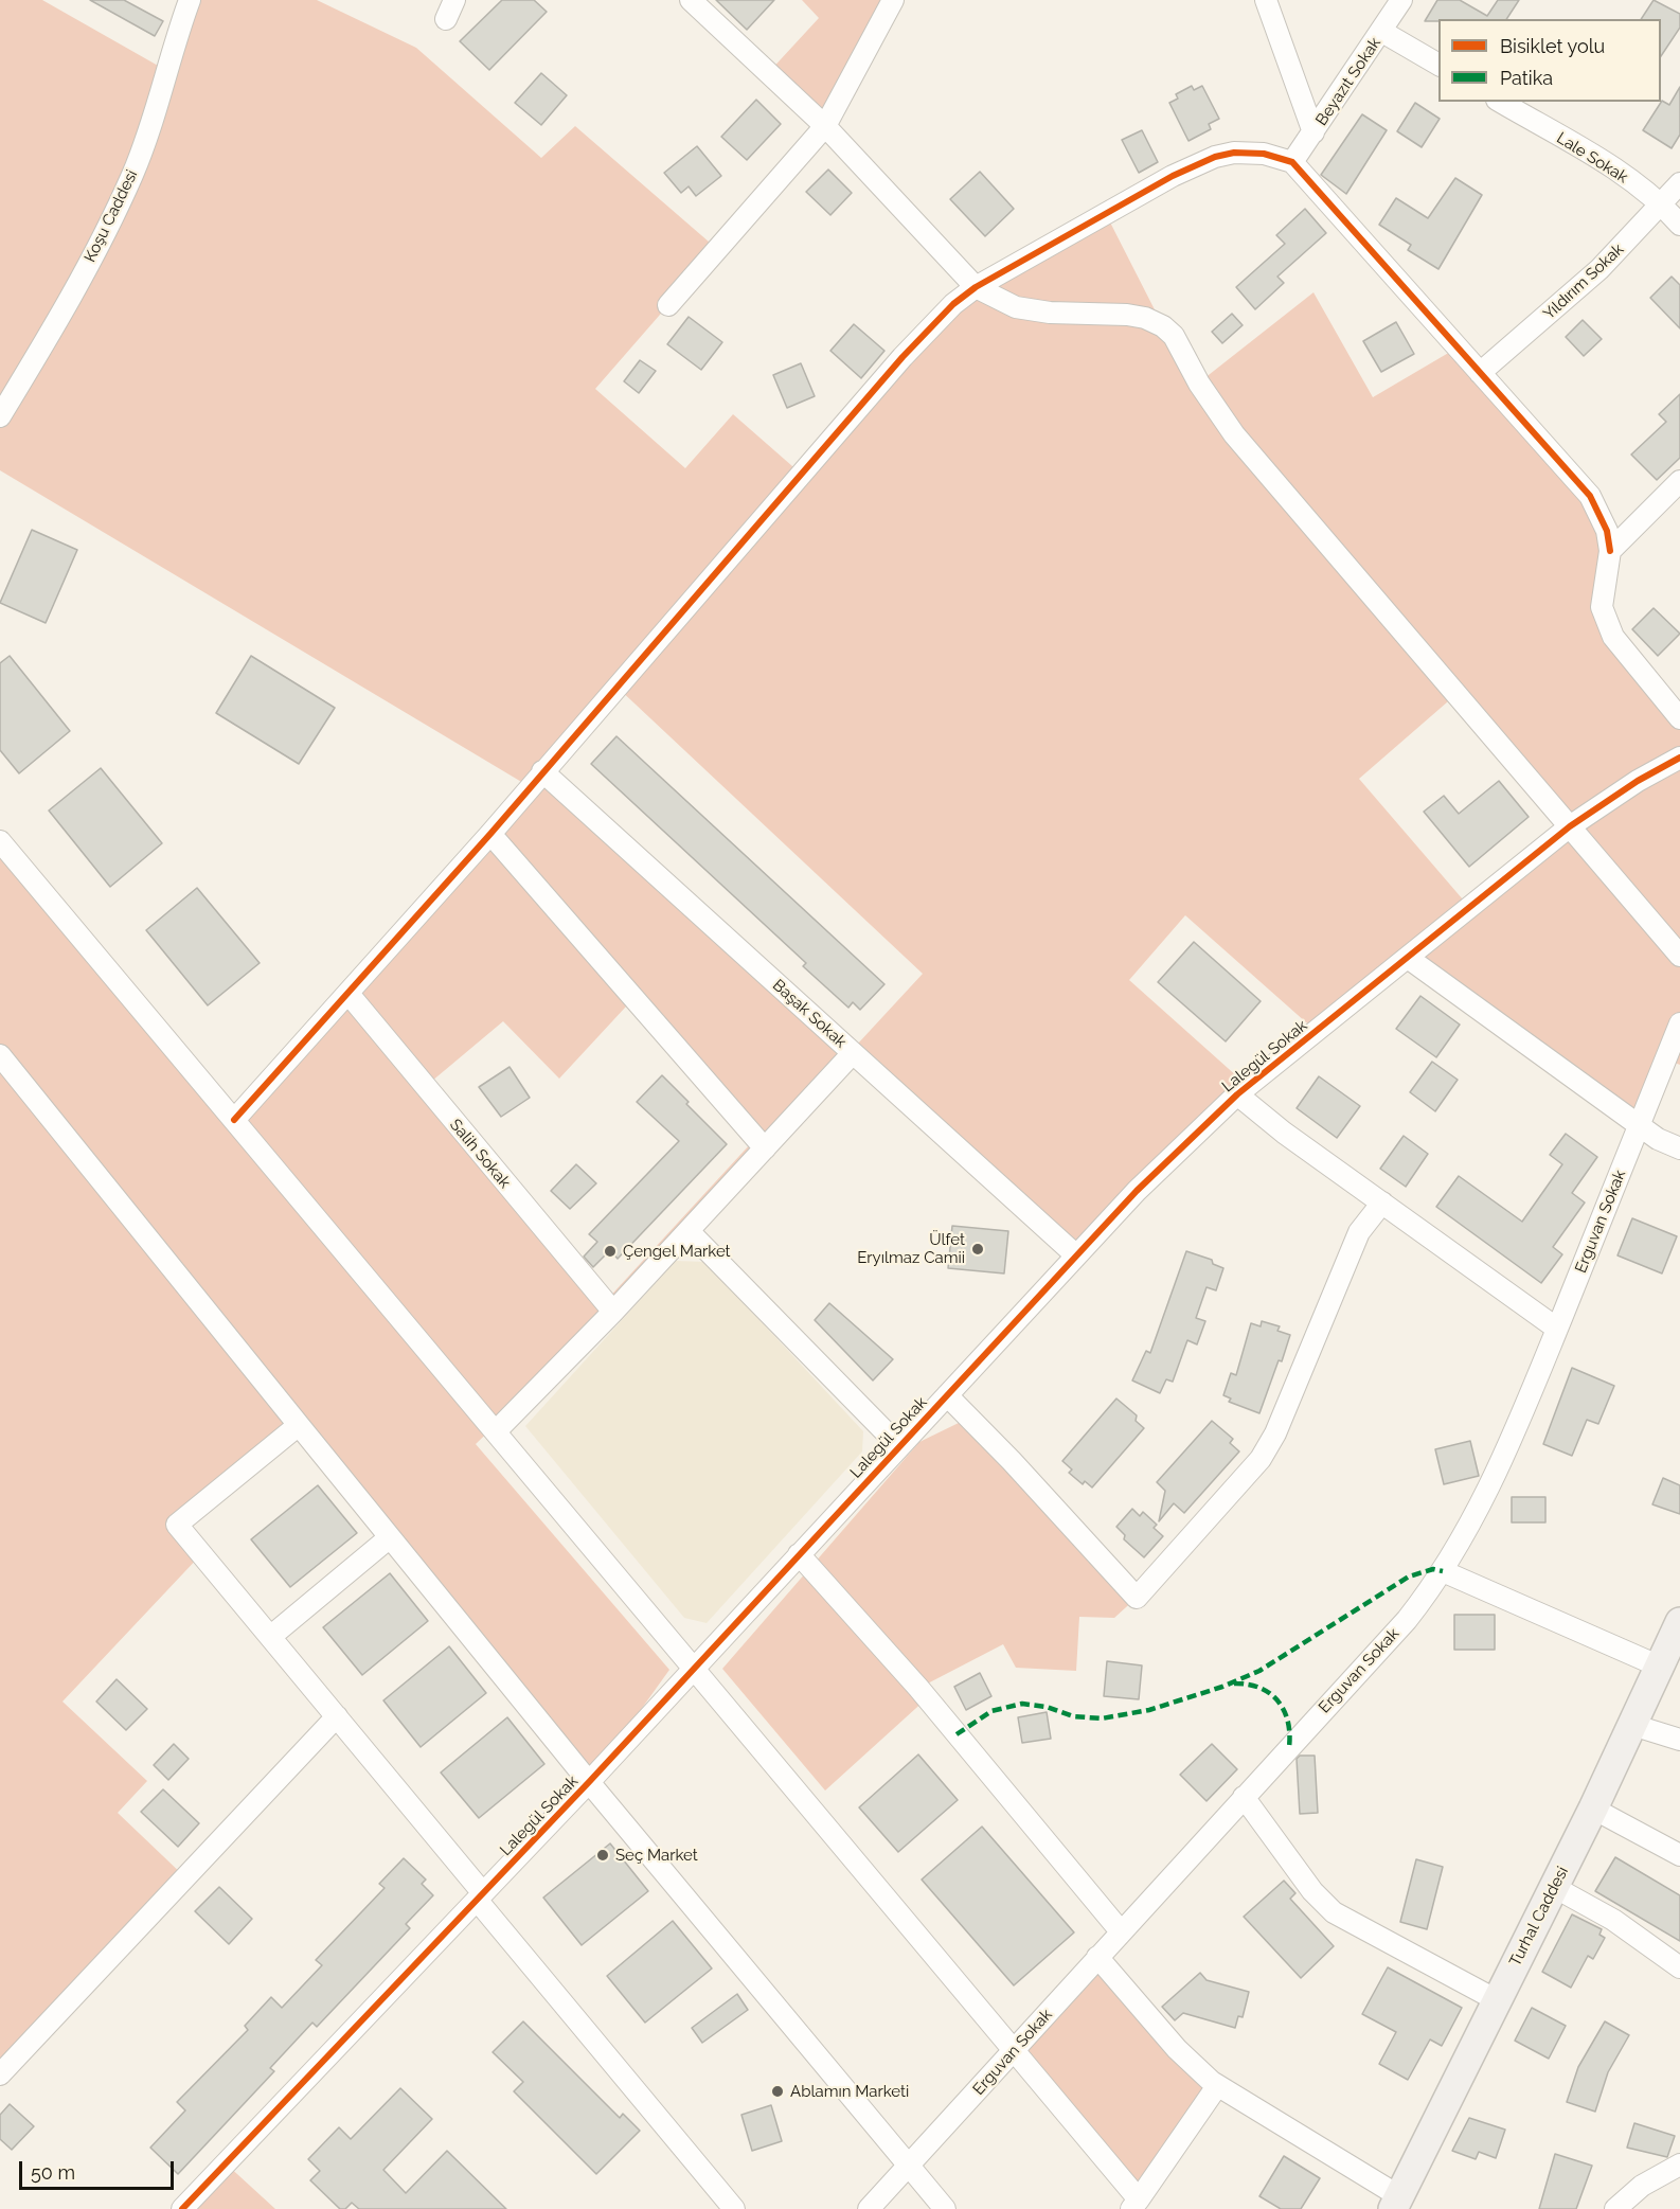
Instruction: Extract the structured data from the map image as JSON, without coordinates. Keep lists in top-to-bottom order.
{
  "streets": {
    "street": [
      "Beyazıt Sokak",
      "Lale Sokak",
      "Koşu Caddesi",
      "Yıldırım Sokak",
      "Başak Sokak",
      "Lalegül Sokak",
      "Salih Sokak",
      "Erguvan Sokak",
      "Turhal Caddesi"
    ]
  },
  "crossings": [
    ["Lale Sokak", "Yıldırım Sokak"],
    ["Başak Sokak", "Lalegül Sokak"]
  ],
  "places": [
    "Ülfet Eryılmaz Camii",
    "Çengel Market",
    "Seç Market",
    "Ablamın Marketi"
  ],
  "legend": ["Bisiklet yolu", "Patika"],
  "scale_bar": "50 m"
}
